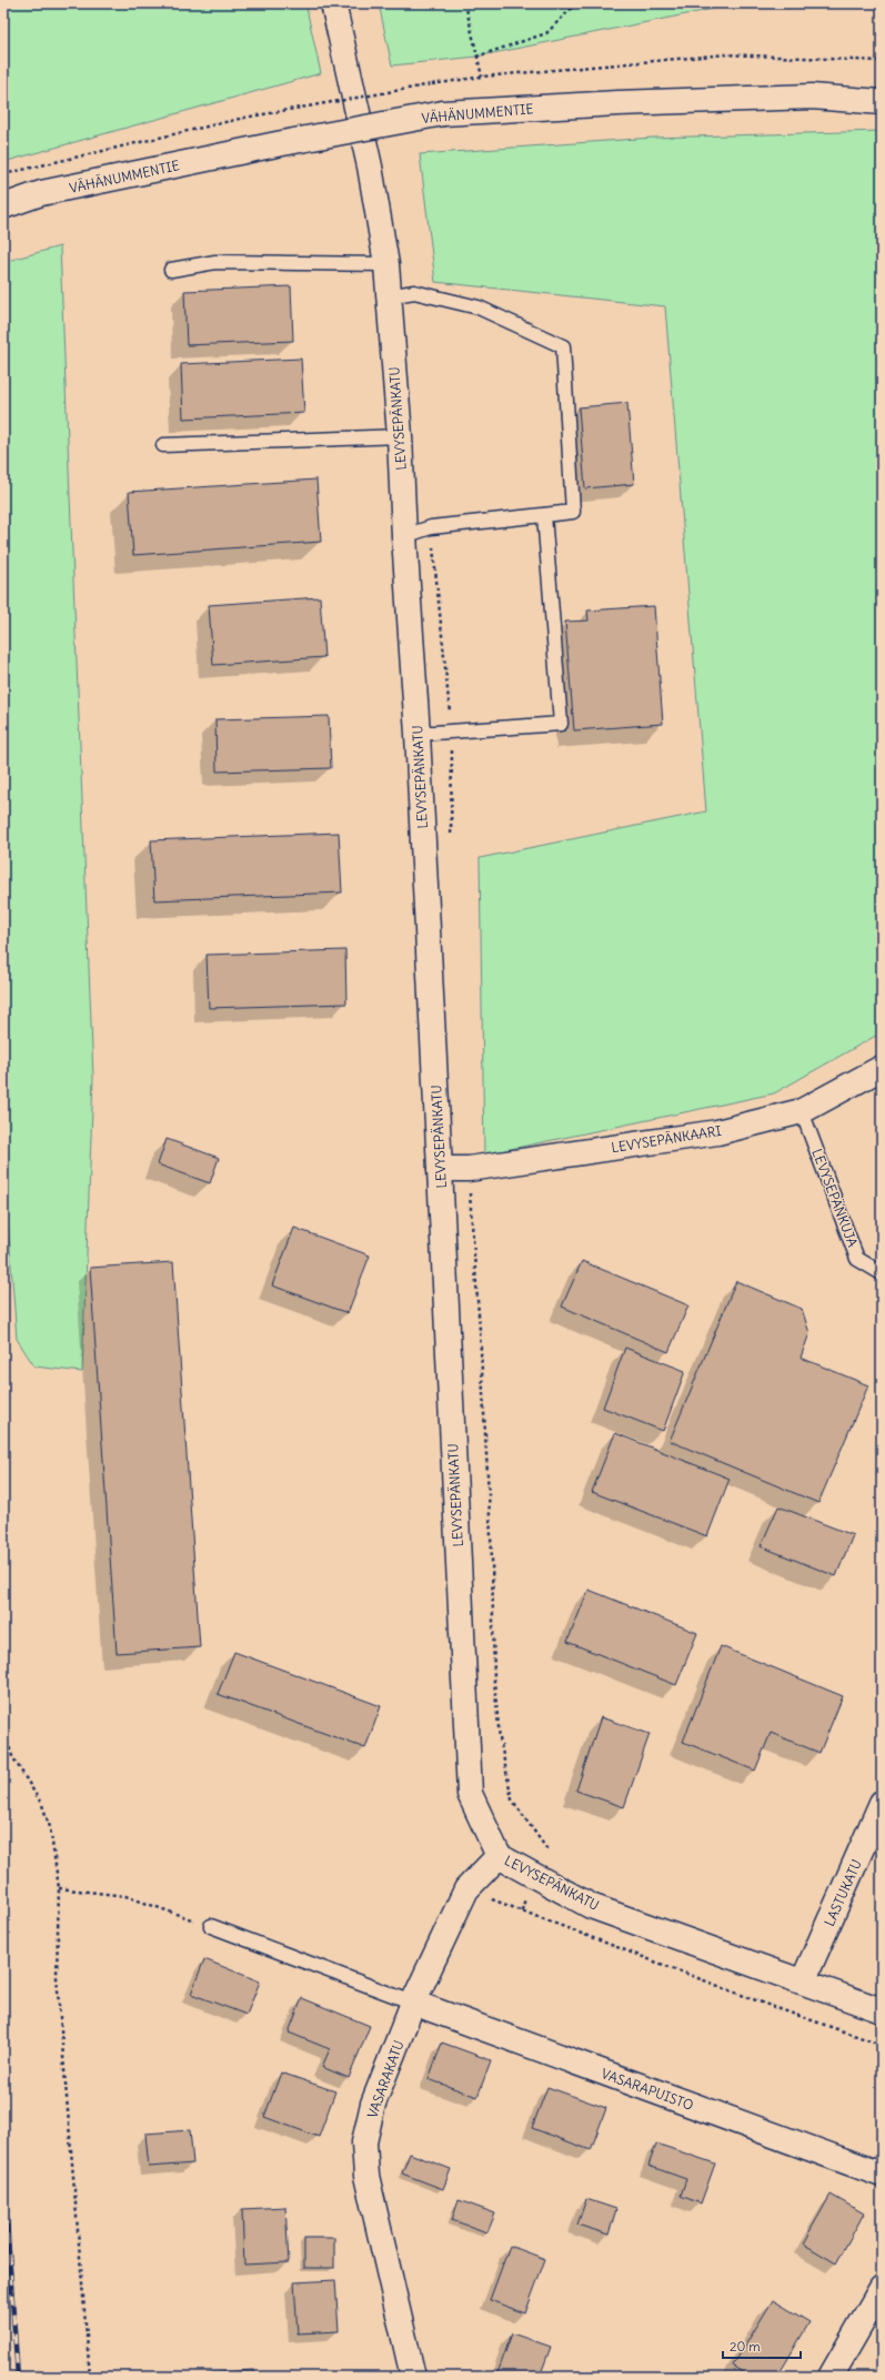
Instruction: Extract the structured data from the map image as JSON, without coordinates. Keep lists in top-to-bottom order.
{
  "streets": {
    "street": [
      "VÄHÄNUMMENTIE",
      "LEVYSEPÄNKATU",
      "LEVYSEPÄNKAARI",
      "LASTUKATU",
      "VASARAKATU",
      "VASARAPUISTO"
    ],
    "lane": ["LEVYSEPÄNKUJA"]
  },
  "crossings": [
    ["LEVYSEPÄNKATU", "LEVYSEPÄNKAARI"],
    ["LEVYSEPÄNKATU", "LASTUKATU"],
    ["LEVYSEPÄNKATU", "VASARAKATU"],
    ["LEVYSEPÄNKAARI", "LEVYSEPÄNKUJA"],
    ["VASARAKATU", "VASARAPUISTO"]
  ],
  "scale_bar": "20 m"
}
